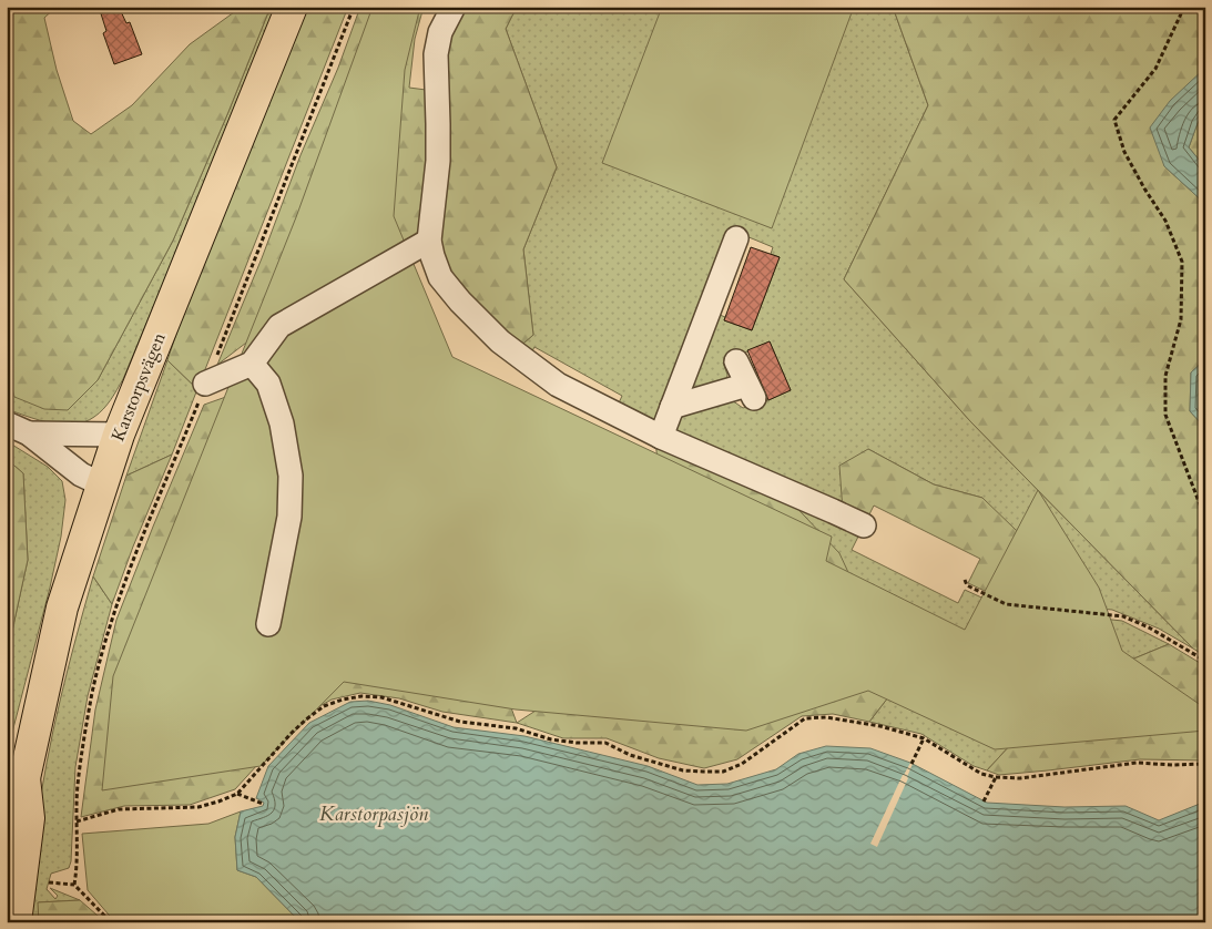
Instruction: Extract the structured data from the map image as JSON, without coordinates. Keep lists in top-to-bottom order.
{
  "streets": {
    "main road": ["Karstorpsvägen"]
  },
  "water": ["Karstorpasjön"]
}
